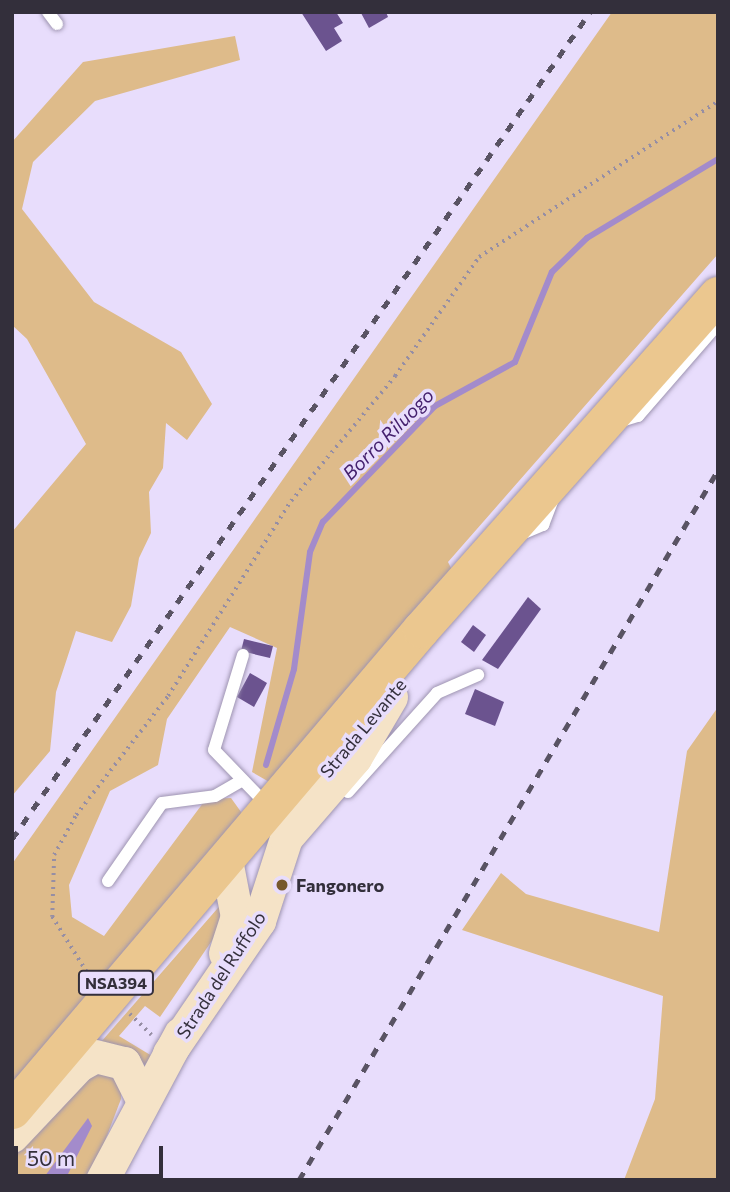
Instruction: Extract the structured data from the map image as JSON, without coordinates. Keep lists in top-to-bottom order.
{
  "streets": {
    "main road": ["Strada Levante", "NSA394"],
    "street": ["Strada del Ruffolo"]
  },
  "crossings": [
    ["Strada Levante", "Strada del Ruffolo"],
    ["Strada Levante", "NSA394"],
    ["Strada del Ruffolo", "NSA394"]
  ],
  "water": ["Borro Riluogo"],
  "places": ["Fangonero"],
  "scale_bar": "50 m"
}
